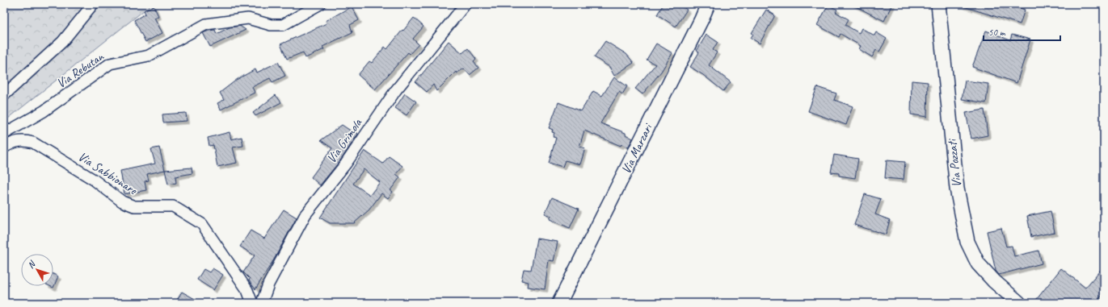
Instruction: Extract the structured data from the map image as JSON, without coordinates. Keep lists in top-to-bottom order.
{
  "streets": {
    "street": [
      "Via Rebutan",
      "Via Grimola",
      "Via Marzari",
      "Via Pozzati",
      "Via Sabbionare"
    ]
  },
  "scale_bar": "50 m",
  "north": "top left"
}
